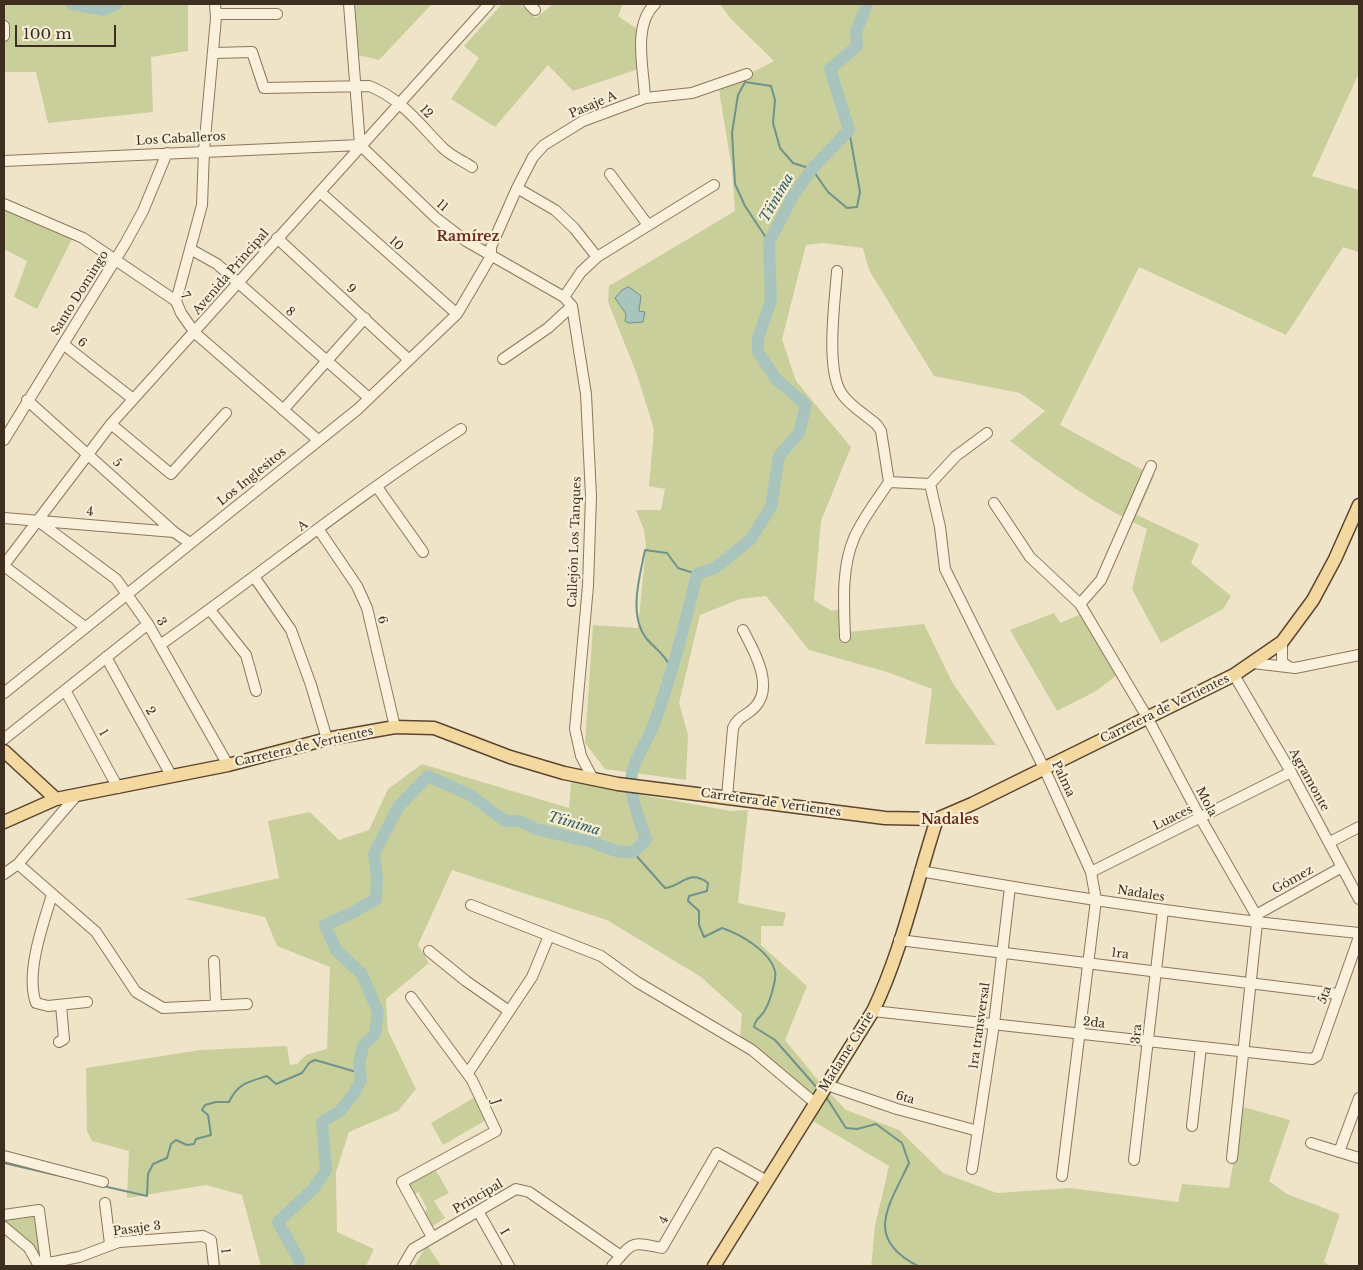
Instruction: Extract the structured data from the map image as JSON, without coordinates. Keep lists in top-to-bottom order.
{
  "streets": {
    "main road": ["Carretera de Vertientes", "Madame Curie"],
    "street": [
      "Pasaje A",
      "12",
      "Los Caballeros",
      "11",
      "10",
      "Avenida Principal",
      "9",
      "Santo Domingo",
      "7",
      "8",
      "6",
      "5",
      "Los Inglesitos",
      "4",
      "A",
      "Callejón Los Tanques",
      "3",
      "2",
      "1",
      "Palma",
      "Agramonte",
      "Mola",
      "Luaces",
      "Gómez",
      "Nadales",
      "1ra",
      "5ta",
      "2da",
      "1ra transversal",
      "3ra",
      "6ta",
      "J",
      "Principal",
      "Pasaje 3",
      "I"
    ]
  },
  "crossings": [
    ["Pasaje A", "11"],
    ["Pasaje A", "Los Inglesitos"],
    ["12", "Avenida Principal"],
    ["Los Caballeros", "11"],
    ["Los Caballeros", "Avenida Principal"],
    ["Los Caballeros", "Santo Domingo"],
    ["11", "Avenida Principal"],
    ["11", "Los Inglesitos"],
    ["11", "Callejón Los Tanques"],
    ["10", "Avenida Principal"],
    ["10", "Los Inglesitos"],
    ["Avenida Principal", "9"],
    ["Avenida Principal", "7"],
    ["Avenida Principal", "8"],
    ["Avenida Principal", "6"],
    ["Avenida Principal", "5"],
    ["Avenida Principal", "4"],
    ["Avenida Principal", "3"],
    ["9", "Los Inglesitos"],
    ["Santo Domingo", "7"],
    ["Santo Domingo", "6"],
    ["Santo Domingo", "5"],
    ["7", "Los Inglesitos"],
    ["8", "Los Inglesitos"],
    ["6", "A"],
    ["6", "Carretera de Vertientes"],
    ["5", "Los Inglesitos"],
    ["5", "4"],
    ["Los Inglesitos", "3"],
    ["4", "3"],
    ["4", "Madame Curie"],
    ["4", "Principal"],
    ["A", "3"],
    ["Callejón Los Tanques", "Carretera de Vertientes"],
    ["3", "Carretera de Vertientes"],
    ["Carretera de Vertientes", "2"],
    ["Carretera de Vertientes", "1"],
    ["Carretera de Vertientes", "Palma"],
    ["Carretera de Vertientes", "Agramonte"],
    ["Carretera de Vertientes", "Mola"],
    ["Carretera de Vertientes", "Madame Curie"],
    ["1", "Pasaje 3"],
    ["Palma", "Luaces"],
    ["Palma", "Nadales"],
    ["Palma", "1ra"],
    ["Palma", "2da"],
    ["Agramonte", "Luaces"],
    ["Agramonte", "Gómez"],
    ["Mola", "Luaces"],
    ["Mola", "Gómez"],
    ["Mola", "Nadales"],
    ["Gómez", "Nadales"],
    ["Nadales", "1ra transversal"],
    ["Nadales", "3ra"],
    ["Nadales", "Madame Curie"],
    ["1ra", "5ta"],
    ["1ra", "1ra transversal"],
    ["1ra", "3ra"],
    ["1ra", "Madame Curie"],
    ["5ta", "2da"],
    ["2da", "1ra transversal"],
    ["2da", "3ra"],
    ["2da", "Madame Curie"],
    ["1ra transversal", "6ta"],
    ["Madame Curie", "6ta"],
    ["J", "Principal"],
    ["Principal", "I"]
  ],
  "districts": ["Ramírez", "Nadales"],
  "water": ["Tíinima"],
  "scale_bar": "100 m"
}
